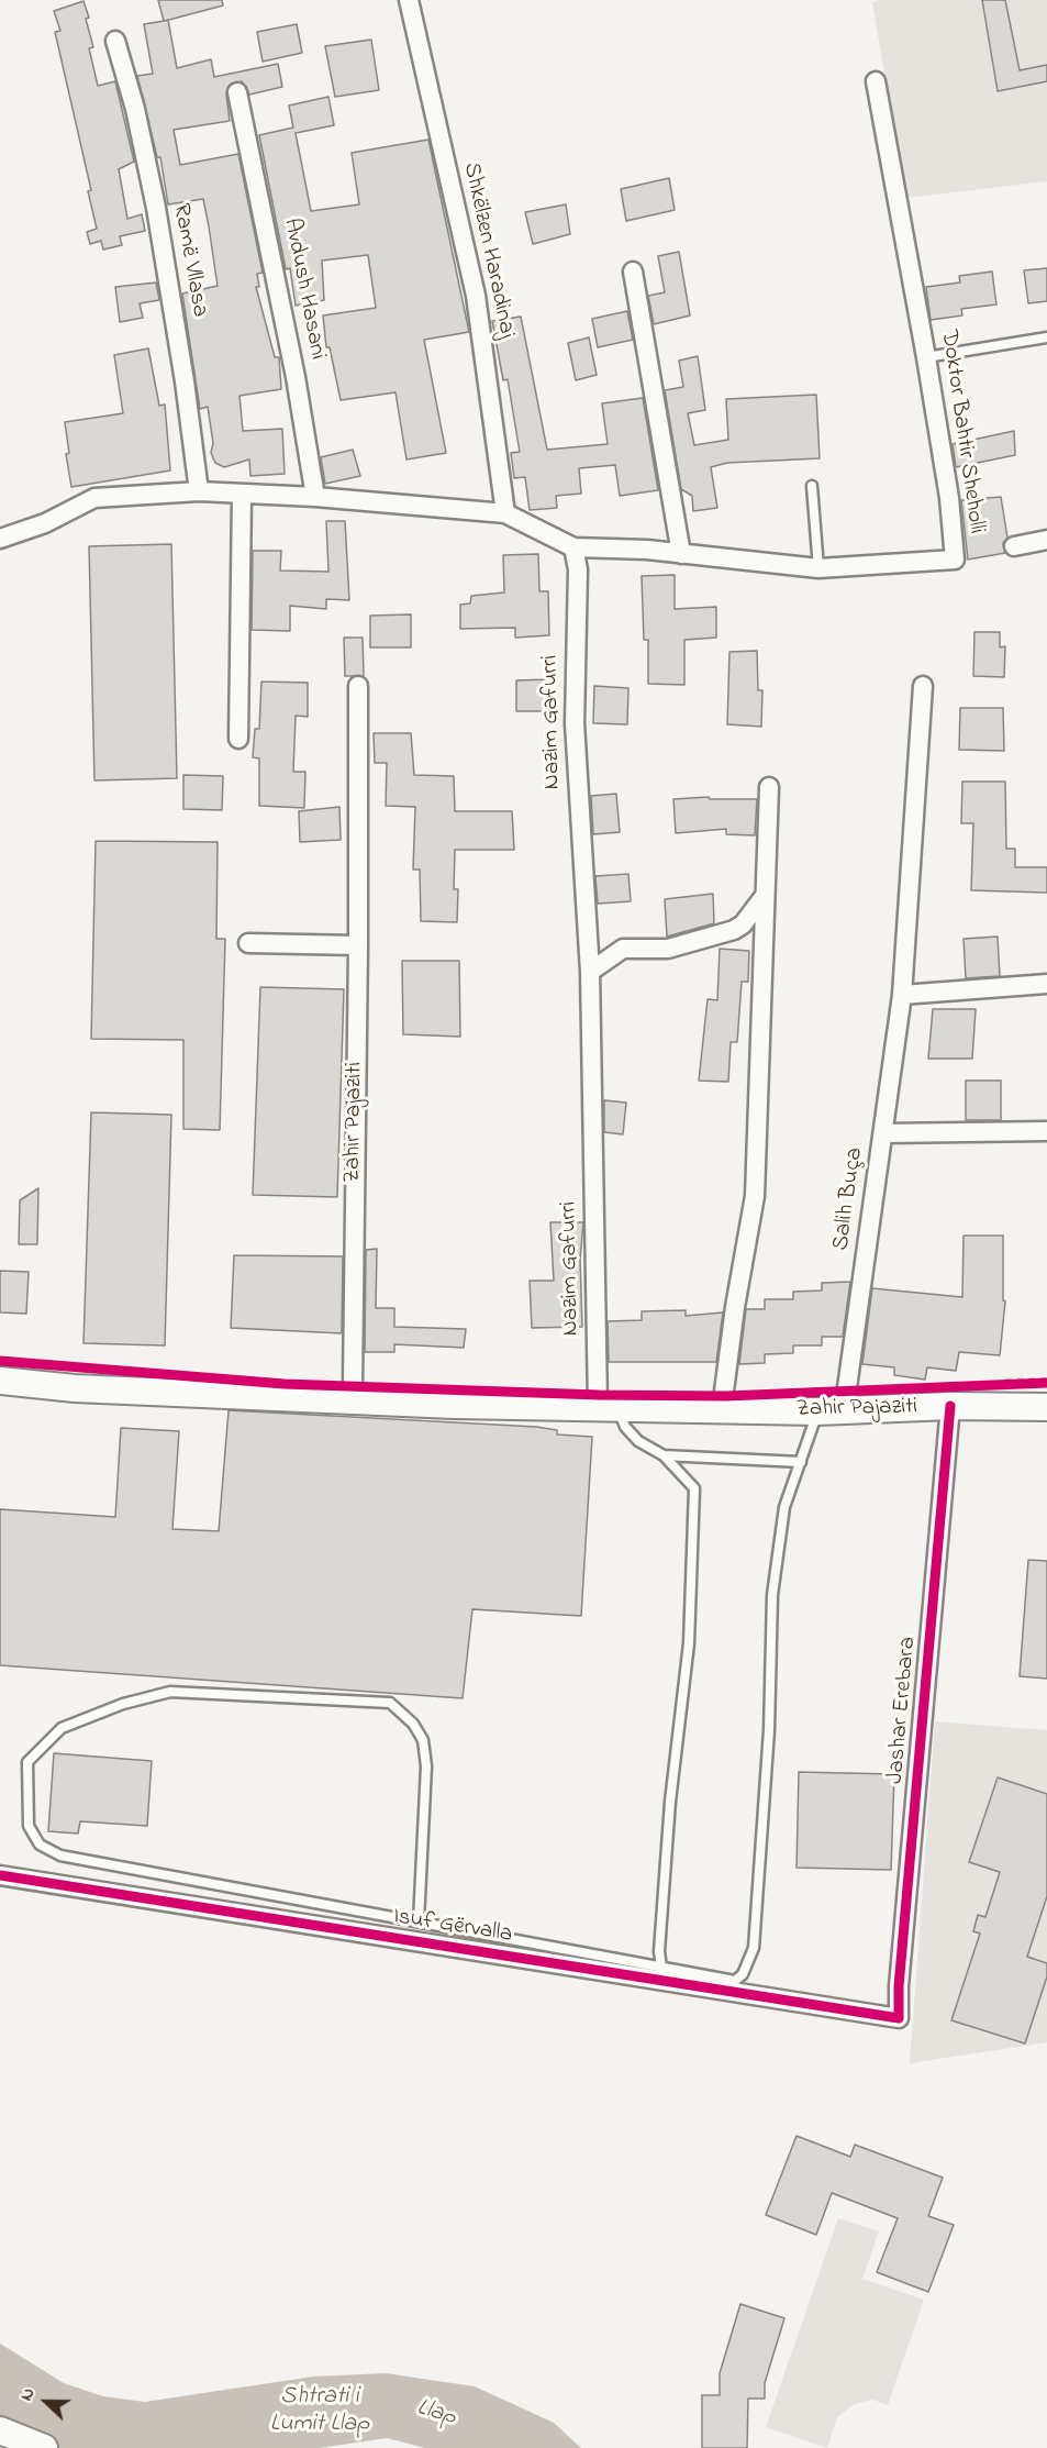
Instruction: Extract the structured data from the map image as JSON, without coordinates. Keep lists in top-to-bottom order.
{
  "streets": {
    "main road": ["Zahir Pajaziti"],
    "street": [
      "Shkëlzen Haradinaj",
      "Ramë Vllasa",
      "Avdush Hasani",
      "Doktor Bahtir Sheholli",
      "Nazim Gafurri",
      "Salih Buça",
      "Jashar Erebara",
      "Isuf Gërvalla"
    ]
  },
  "crossings": [
    ["Doktor Bahtir Sheholli", "Nazim Gafurri"],
    ["Nazim Gafurri", "Zahir Pajaziti"],
    ["Zahir Pajaziti", "Salih Buça"],
    ["Zahir Pajaziti", "Jashar Erebara"],
    ["Jashar Erebara", "Isuf Gërvalla"]
  ],
  "water": ["Shtrati i Lumit Llap", "Llap"],
  "north": "left"
}
